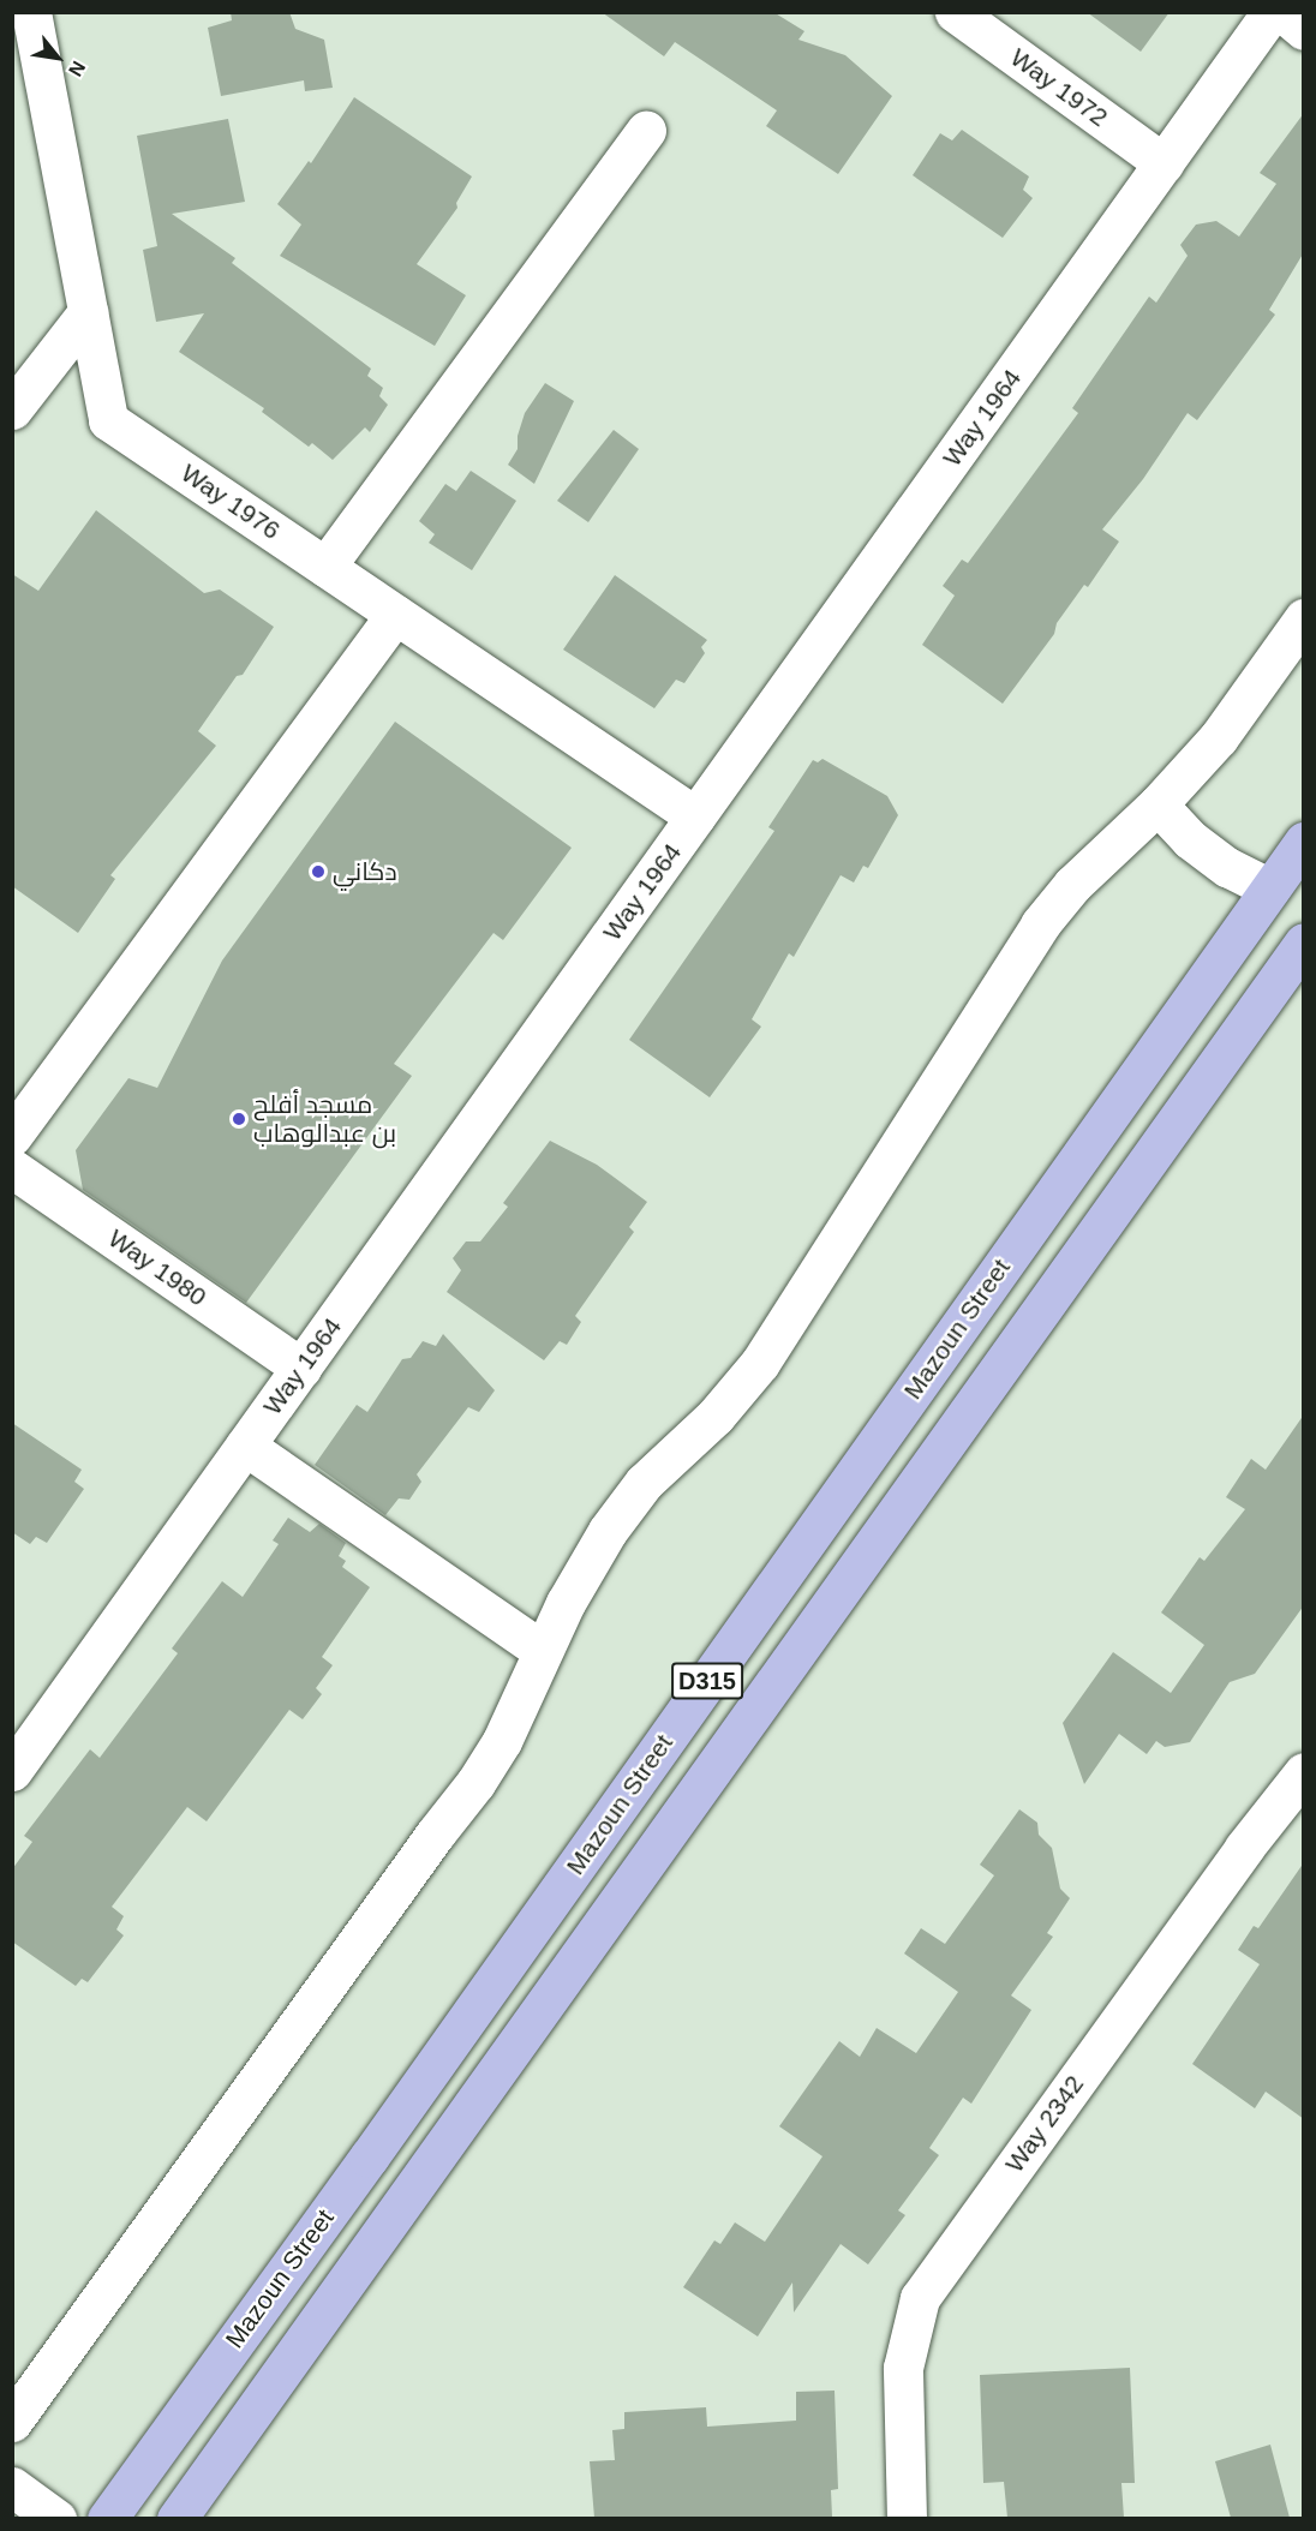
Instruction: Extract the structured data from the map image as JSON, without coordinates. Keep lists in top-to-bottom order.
{
  "streets": {
    "main road": ["Mazoun Street", "D315"],
    "street": [
      "Way 1972",
      "Way 1964",
      "Way 1976",
      "Way 1980",
      "Way 2342"
    ]
  },
  "crossings": [
    ["Way 1972", "Way 1964"],
    ["Way 1964", "Way 1976"],
    ["Way 1964", "Way 1980"]
  ],
  "places": ["دكاني", "مسجد أفلح بن عبدالوهاب"],
  "north": "bottom right"
}
